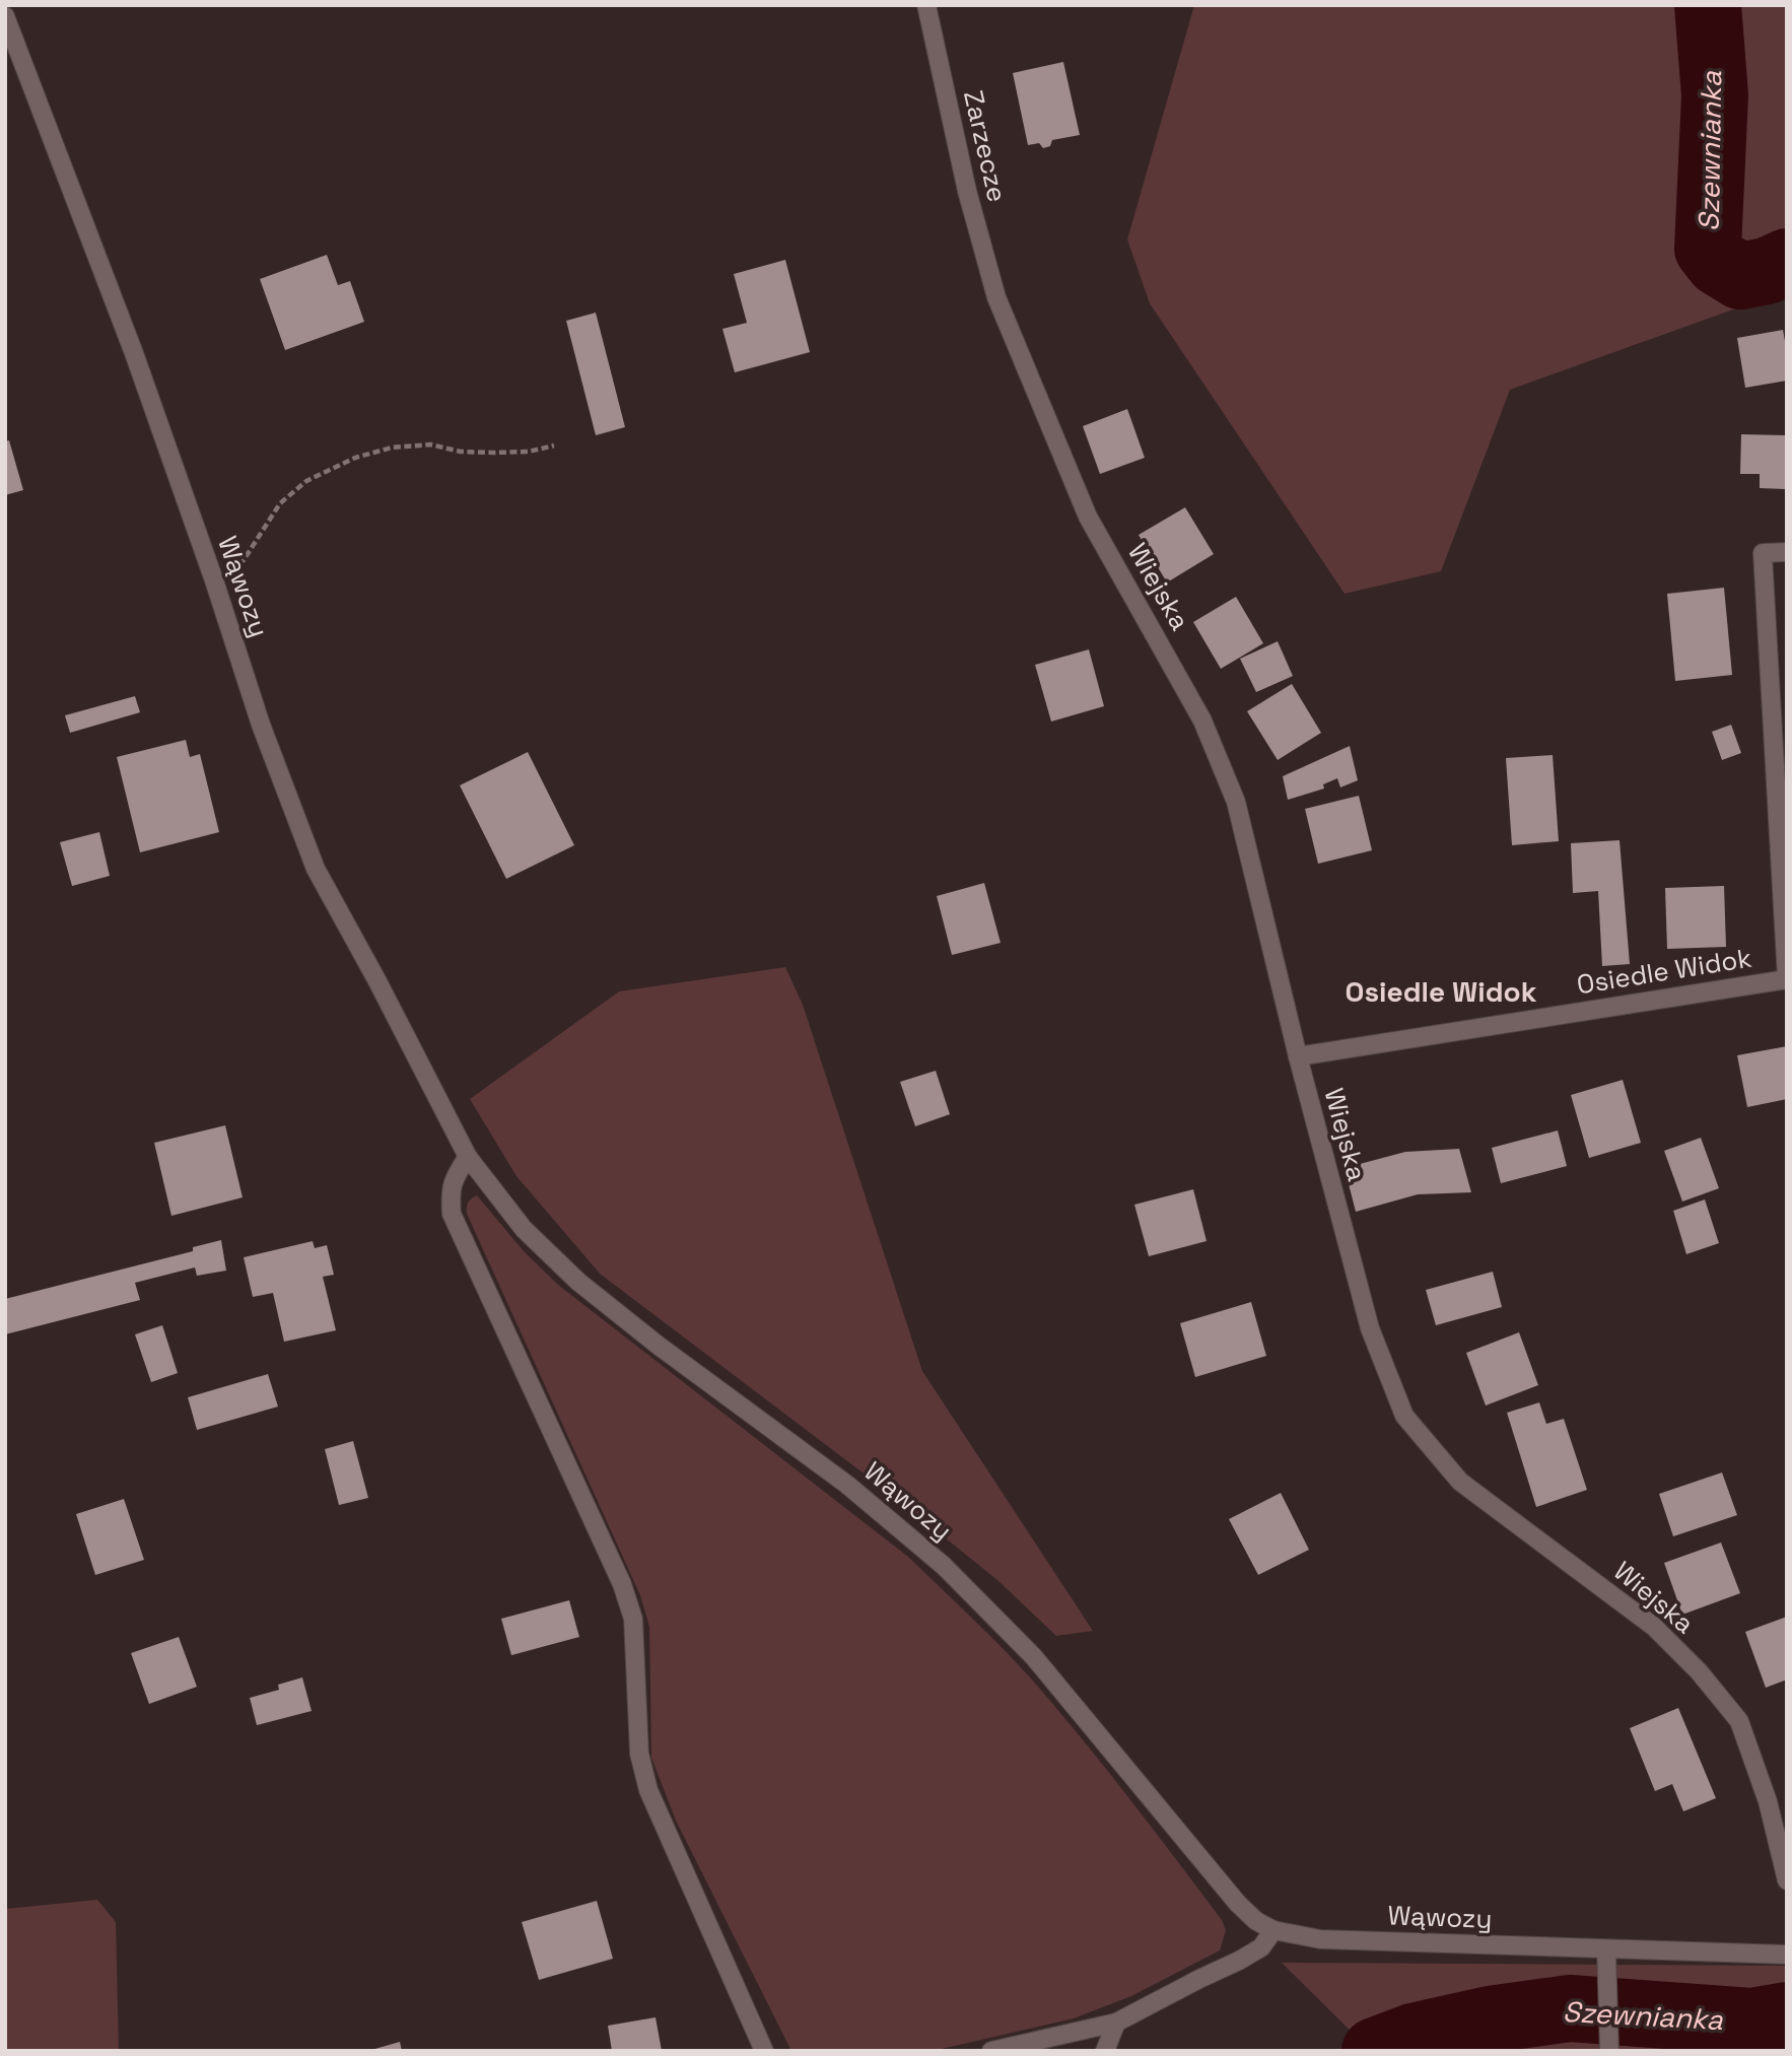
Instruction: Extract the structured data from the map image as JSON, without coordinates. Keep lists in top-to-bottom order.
{
  "streets": {
    "street": [
      "Zarzecze",
      "Wąwozy",
      "Wiejska",
      "Osiedle Widok"
    ]
  },
  "crossings": [
    ["Zarzecze", "Wiejska"],
    ["Wiejska", "Osiedle Widok"]
  ],
  "districts": ["Osiedle Widok"],
  "water": ["Szewnianka"]
}
